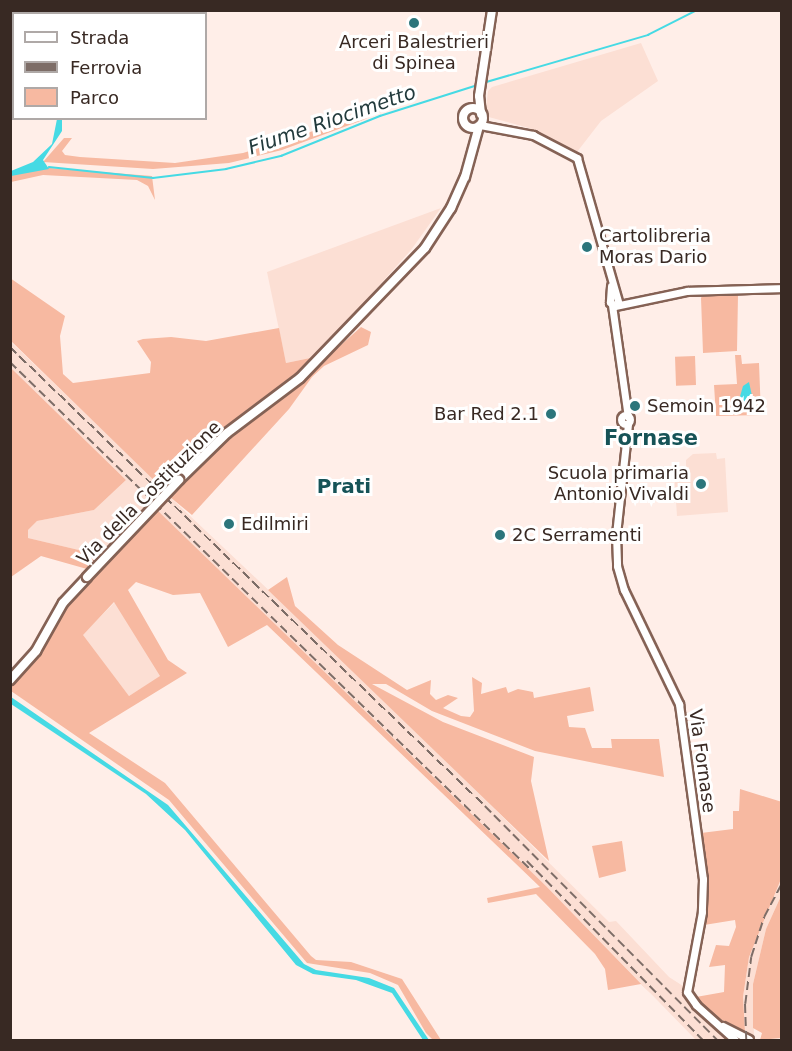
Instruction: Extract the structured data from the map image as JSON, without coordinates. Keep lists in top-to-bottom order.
{
  "streets": {
    "main road": ["Via della Costituzione"],
    "street": ["Via Fornase"]
  },
  "crossings": [
    ["Via della Costituzione", "Via Fornase"]
  ],
  "districts": ["Fornase", "Prati"],
  "water": ["Fiume Riocimetto"],
  "places": [
    "Arceri Balestrieri di Spinea",
    "Cartolibreria Moras Dario",
    "Semoin 1942",
    "Bar Red 2.1",
    "Scuola primaria Antonio Vivaldi",
    "Edilmiri",
    "2C Serramenti"
  ],
  "legend": ["Strada", "Ferrovia", "Parco"]
}
